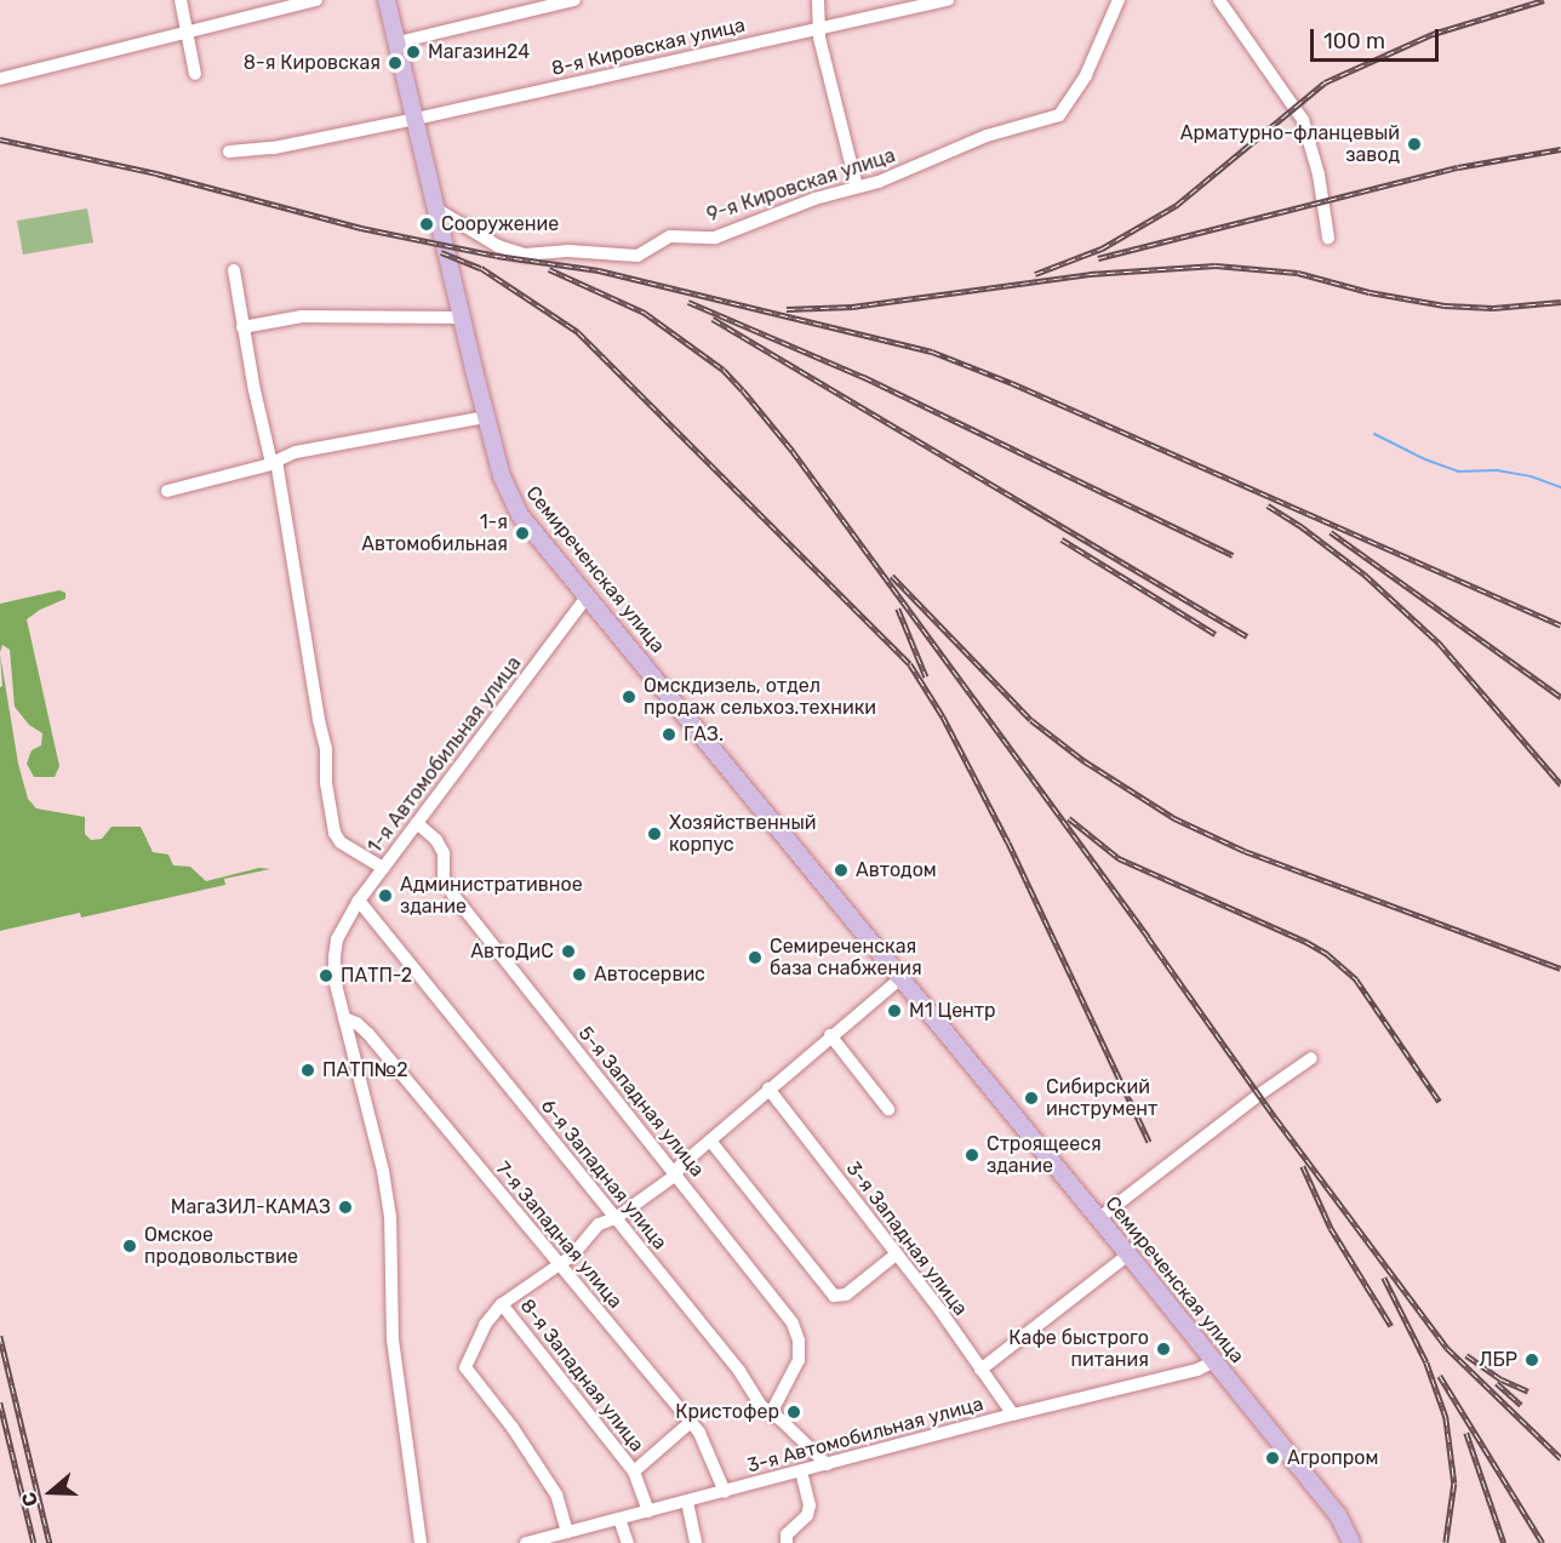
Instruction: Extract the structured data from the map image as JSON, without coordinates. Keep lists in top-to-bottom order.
{
  "streets": {
    "main road": ["Семиреченская улица"],
    "street": [
      "8-я Кировская улица",
      "9-я Кировская улица",
      "1-я Автомобильная улица",
      "5-я Западная улица",
      "6-я Западная улица",
      "7-я Западная улица",
      "3-я Западная улица",
      "8-я Западная улица",
      "3-я Автомобильная улица"
    ]
  },
  "crossings": [
    ["8-я Кировская улица", "Семиреченская улица"],
    ["9-я Кировская улица", "Семиреченская улица"],
    ["Семиреченская улица", "1-я Автомобильная улица"],
    ["Семиреченская улица", "3-я Автомобильная улица"],
    ["1-я Автомобильная улица", "5-я Западная улица"],
    ["1-я Автомобильная улица", "6-я Западная улица"],
    ["1-я Автомобильная улица", "7-я Западная улица"],
    ["5-я Западная улица", "6-я Западная улица"],
    ["6-я Западная улица", "3-я Автомобильная улица"],
    ["7-я Западная улица", "3-я Автомобильная улица"],
    ["3-я Западная улица", "3-я Автомобильная улица"],
    ["8-я Западная улица", "3-я Автомобильная улица"]
  ],
  "places": [
    "Магазин24",
    "8-я Кировская",
    "Арматурно-фланцевый завод",
    "Сооружение",
    "1-я Автомобильная",
    "Омскдизель, отдел продаж сельхоз.техники",
    "ГАЗ.",
    "Хозяйственный корпус",
    "Автодом",
    "Административное здание",
    "АвтоДиС",
    "Семиреченская база снабжения",
    "Автосервис",
    "ПАТП-2",
    "М1 Центр",
    "ПАТП№2",
    "Сибирский инструмент",
    "Строящееся здание",
    "МагаЗИЛ-КАМАЗ",
    "Омское продовольствие",
    "Кафе быстрого питания",
    "ЛБР",
    "Кристофер",
    "Агропром"
  ],
  "scale_bar": "100 m",
  "north": "left"
}
